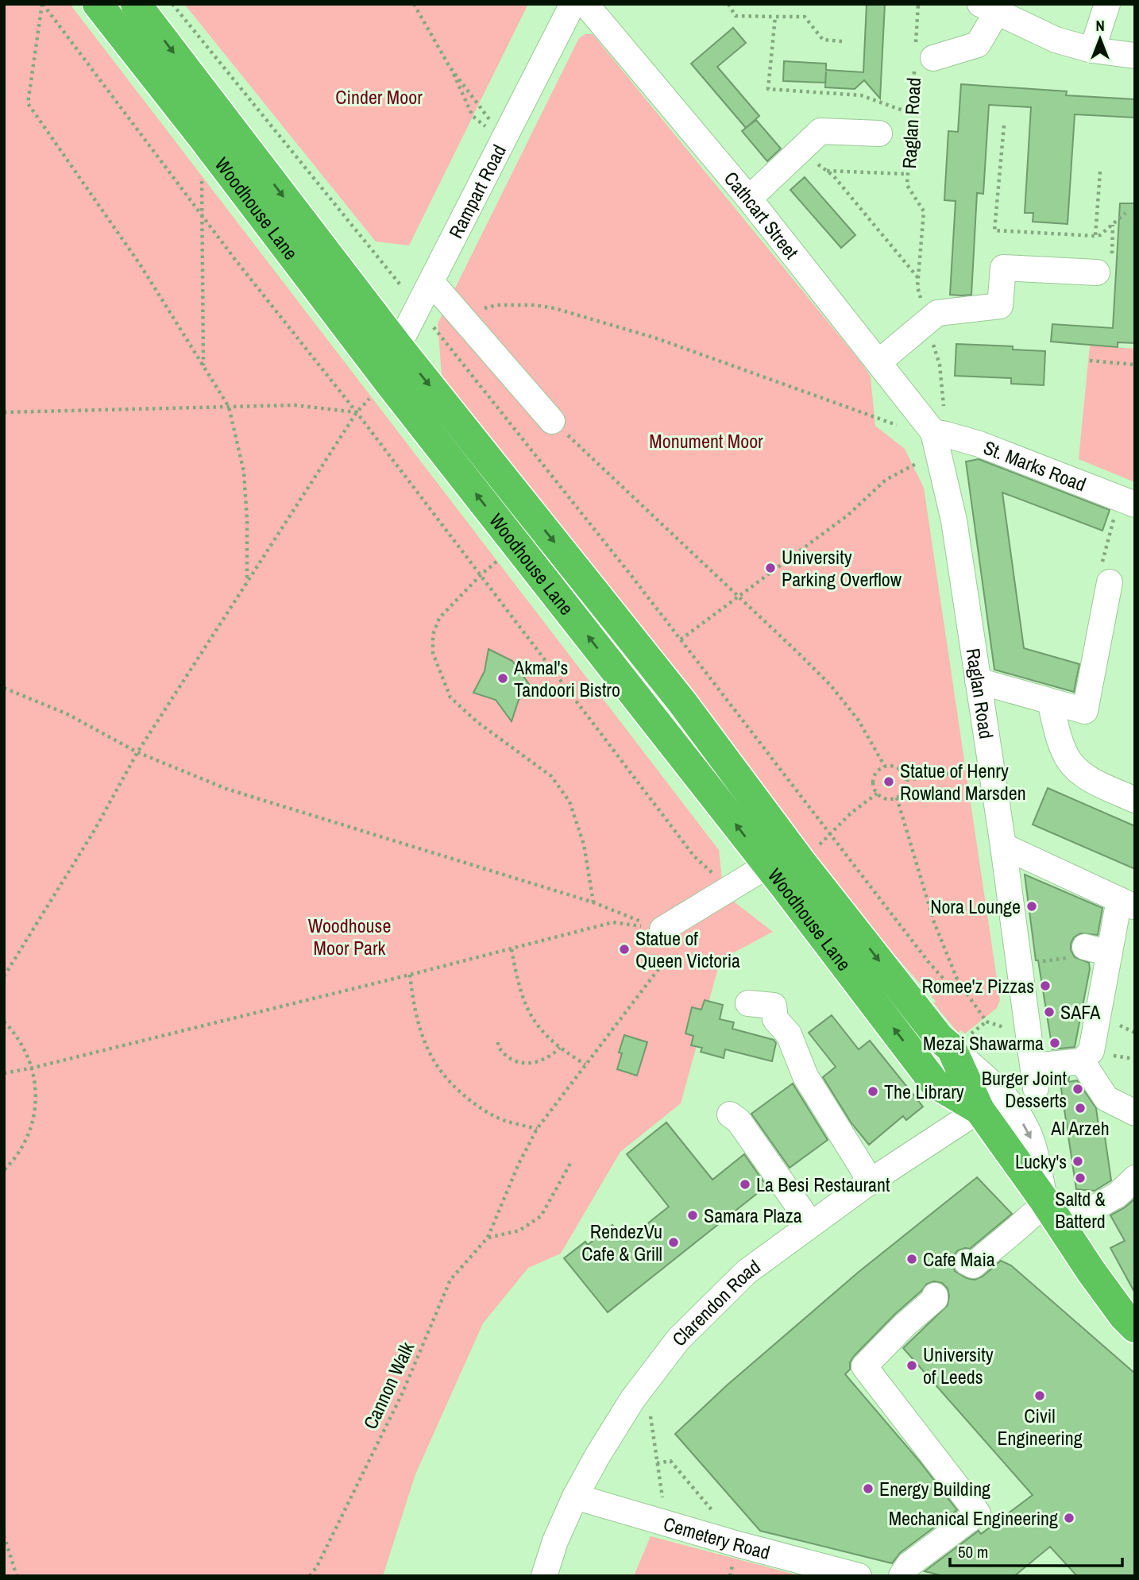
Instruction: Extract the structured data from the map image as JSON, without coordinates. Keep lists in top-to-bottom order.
{
  "streets": {
    "highway": ["Woodhouse Lane"],
    "street": [
      "Raglan Road",
      "Rampart Road",
      "Cathcart Street",
      "St. Marks Road",
      "Clarendon Road",
      "Cemetery Road"
    ],
    "path": ["Cannon Walk"]
  },
  "crossings": [
    ["Raglan Road", "Cathcart Street"],
    ["Raglan Road", "St. Marks Road"],
    ["Rampart Road", "Woodhouse Lane"],
    ["Woodhouse Lane", "Clarendon Road"],
    ["Cathcart Street", "St. Marks Road"],
    ["Clarendon Road", "Cemetery Road"]
  ],
  "parks": ["Cinder Moor", "Monument Moor", "Woodhouse Moor Park"],
  "places": [
    "University Parking Overflow",
    "Akmal's Tandoori Bistro",
    "Statue of Henry Rowland Marsden",
    "Nora Lounge",
    "Statue of Queen Victoria",
    "Romee'z Pizzas",
    "SAFA",
    "Mezaj Shawarma",
    "Burger Joint Desserts",
    "The Library",
    "Al Arzeh",
    "Lucky's",
    "Saltd & Batterd",
    "La Besi Restaurant",
    "Samara Plaza",
    "RendezVu Cafe & Grill",
    "Cafe Maia",
    "University of Leeds",
    "Civil Engineering",
    "Energy Building",
    "Mechanical Engineering"
  ],
  "scale_bar": "50 m",
  "north": "top"
}
